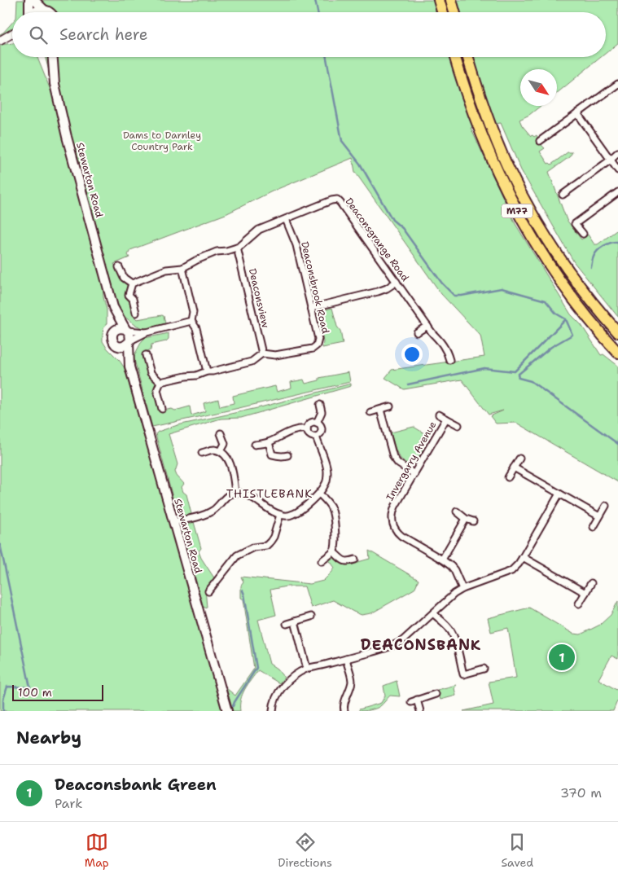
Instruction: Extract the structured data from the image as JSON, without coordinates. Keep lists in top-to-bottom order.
{
  "streets": {
    "highway": ["M77"],
    "main road": ["Stewarton Road"],
    "street": [
      "Deaconsgrange Road",
      "Deaconsbrook Road",
      "Deaconsview",
      "Invergarry Avenue"
    ]
  },
  "crossings": [
    ["Deaconsgrange Road", "Deaconsbrook Road"],
    ["Deaconsgrange Road", "Deaconsview"],
    ["Deaconsbrook Road", "Deaconsview"]
  ],
  "districts": ["THISTLEBANK", "DEACONSBANK"],
  "parks": ["Dams to Darnley Country Park"],
  "scale_bar": "100 m",
  "north": "bottom right",
  "page": {
    "search": "Search here",
    "pins": "1",
    "scale": "100 m",
    "heading": "Nearby",
    "list": [
      {
        "mark": "1",
        "name": "Deaconsbank Green",
        "note": "Park",
        "value": "370 m"
      }
    ],
    "nav": ["Map", "Directions", "Saved"]
  }
}
